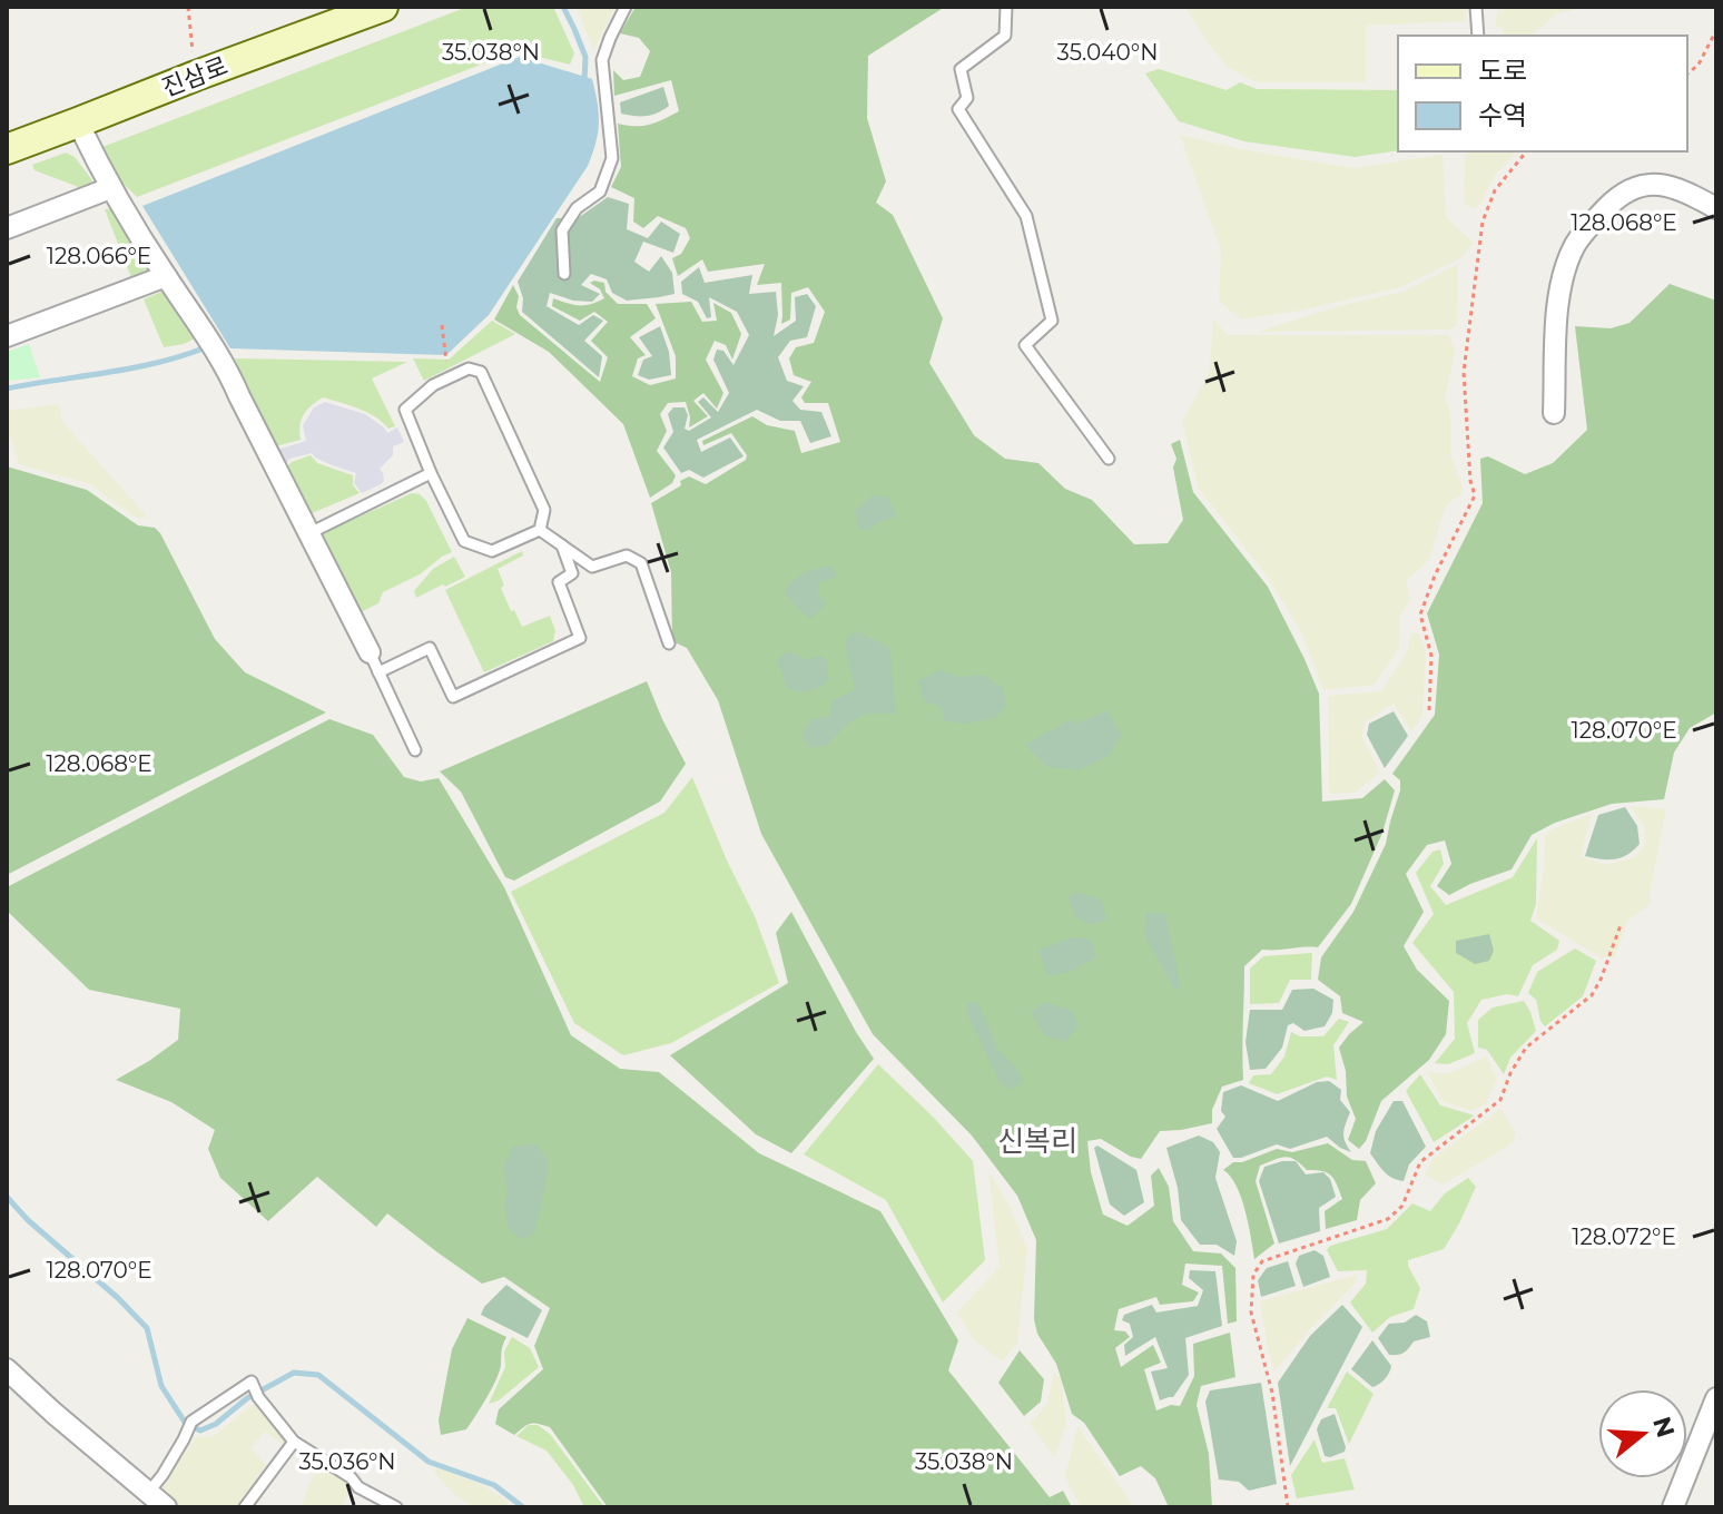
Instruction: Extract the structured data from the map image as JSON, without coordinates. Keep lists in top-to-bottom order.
{
  "streets": {
    "street": ["진삼로"]
  },
  "districts": ["신복리"],
  "legend": ["도로", "수역"],
  "north": "right",
  "coordinates": [
    "35.038°N",
    "35.040°N",
    "128.068°E",
    "128.066°E",
    "128.070°E",
    "128.072°E",
    "35.036°N"
  ]
}
